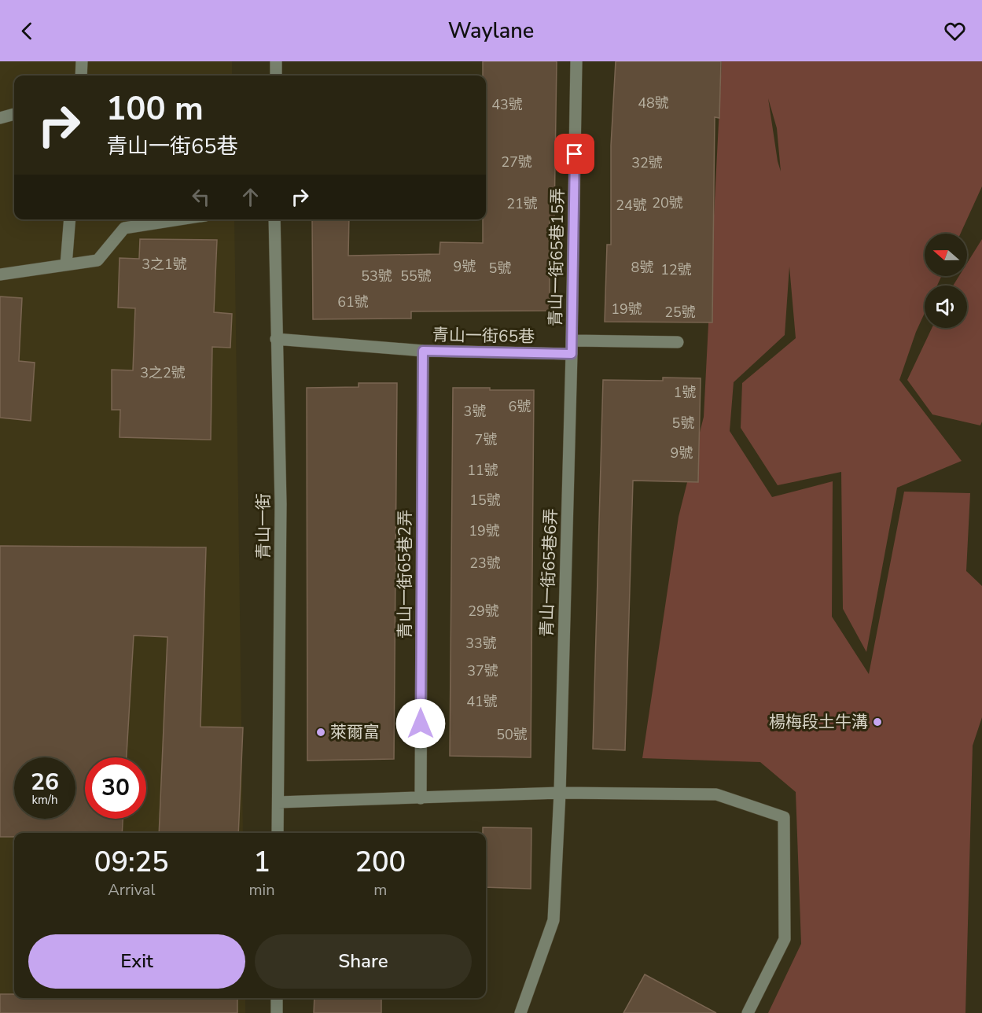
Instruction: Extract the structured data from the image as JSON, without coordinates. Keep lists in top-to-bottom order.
{
  "streets": {
    "street": [
      "青山一街65巷15弄",
      "青山一街65巷",
      "青山一街",
      "青山一街65巷6弄",
      "青山一街65巷2弄"
    ]
  },
  "crossings": [
    ["青山一街65巷", "青山一街"],
    ["青山一街65巷", "青山一街65巷6弄"],
    ["青山一街65巷", "青山一街65巷2弄"]
  ],
  "places": ["楊梅段土牛溝", "萊爾富"],
  "house_numbers": [
    "48號",
    "43號",
    "27號",
    "32號",
    "20號",
    "21號",
    "24號",
    "3之1號",
    "9號",
    "8號",
    "5號",
    "12號",
    "53號",
    "55號",
    "61號",
    "19號",
    "25號",
    "3之2號",
    "1號",
    "6號",
    "3號",
    "5號",
    "7號",
    "9號",
    "11號",
    "15號",
    "19號",
    "23號",
    "29號",
    "33號",
    "37號",
    "41號",
    "50號"
  ],
  "north": "left",
  "page": {
    "header": "Waylane",
    "turn": ["100 m", "青山一街65巷"],
    "speed": "26 km/h",
    "limit": "30",
    "eta": [
      "09:25",
      "Arrival",
      "1",
      "min",
      "200",
      "m"
    ],
    "buttons": ["Exit", "Share"]
  }
}
